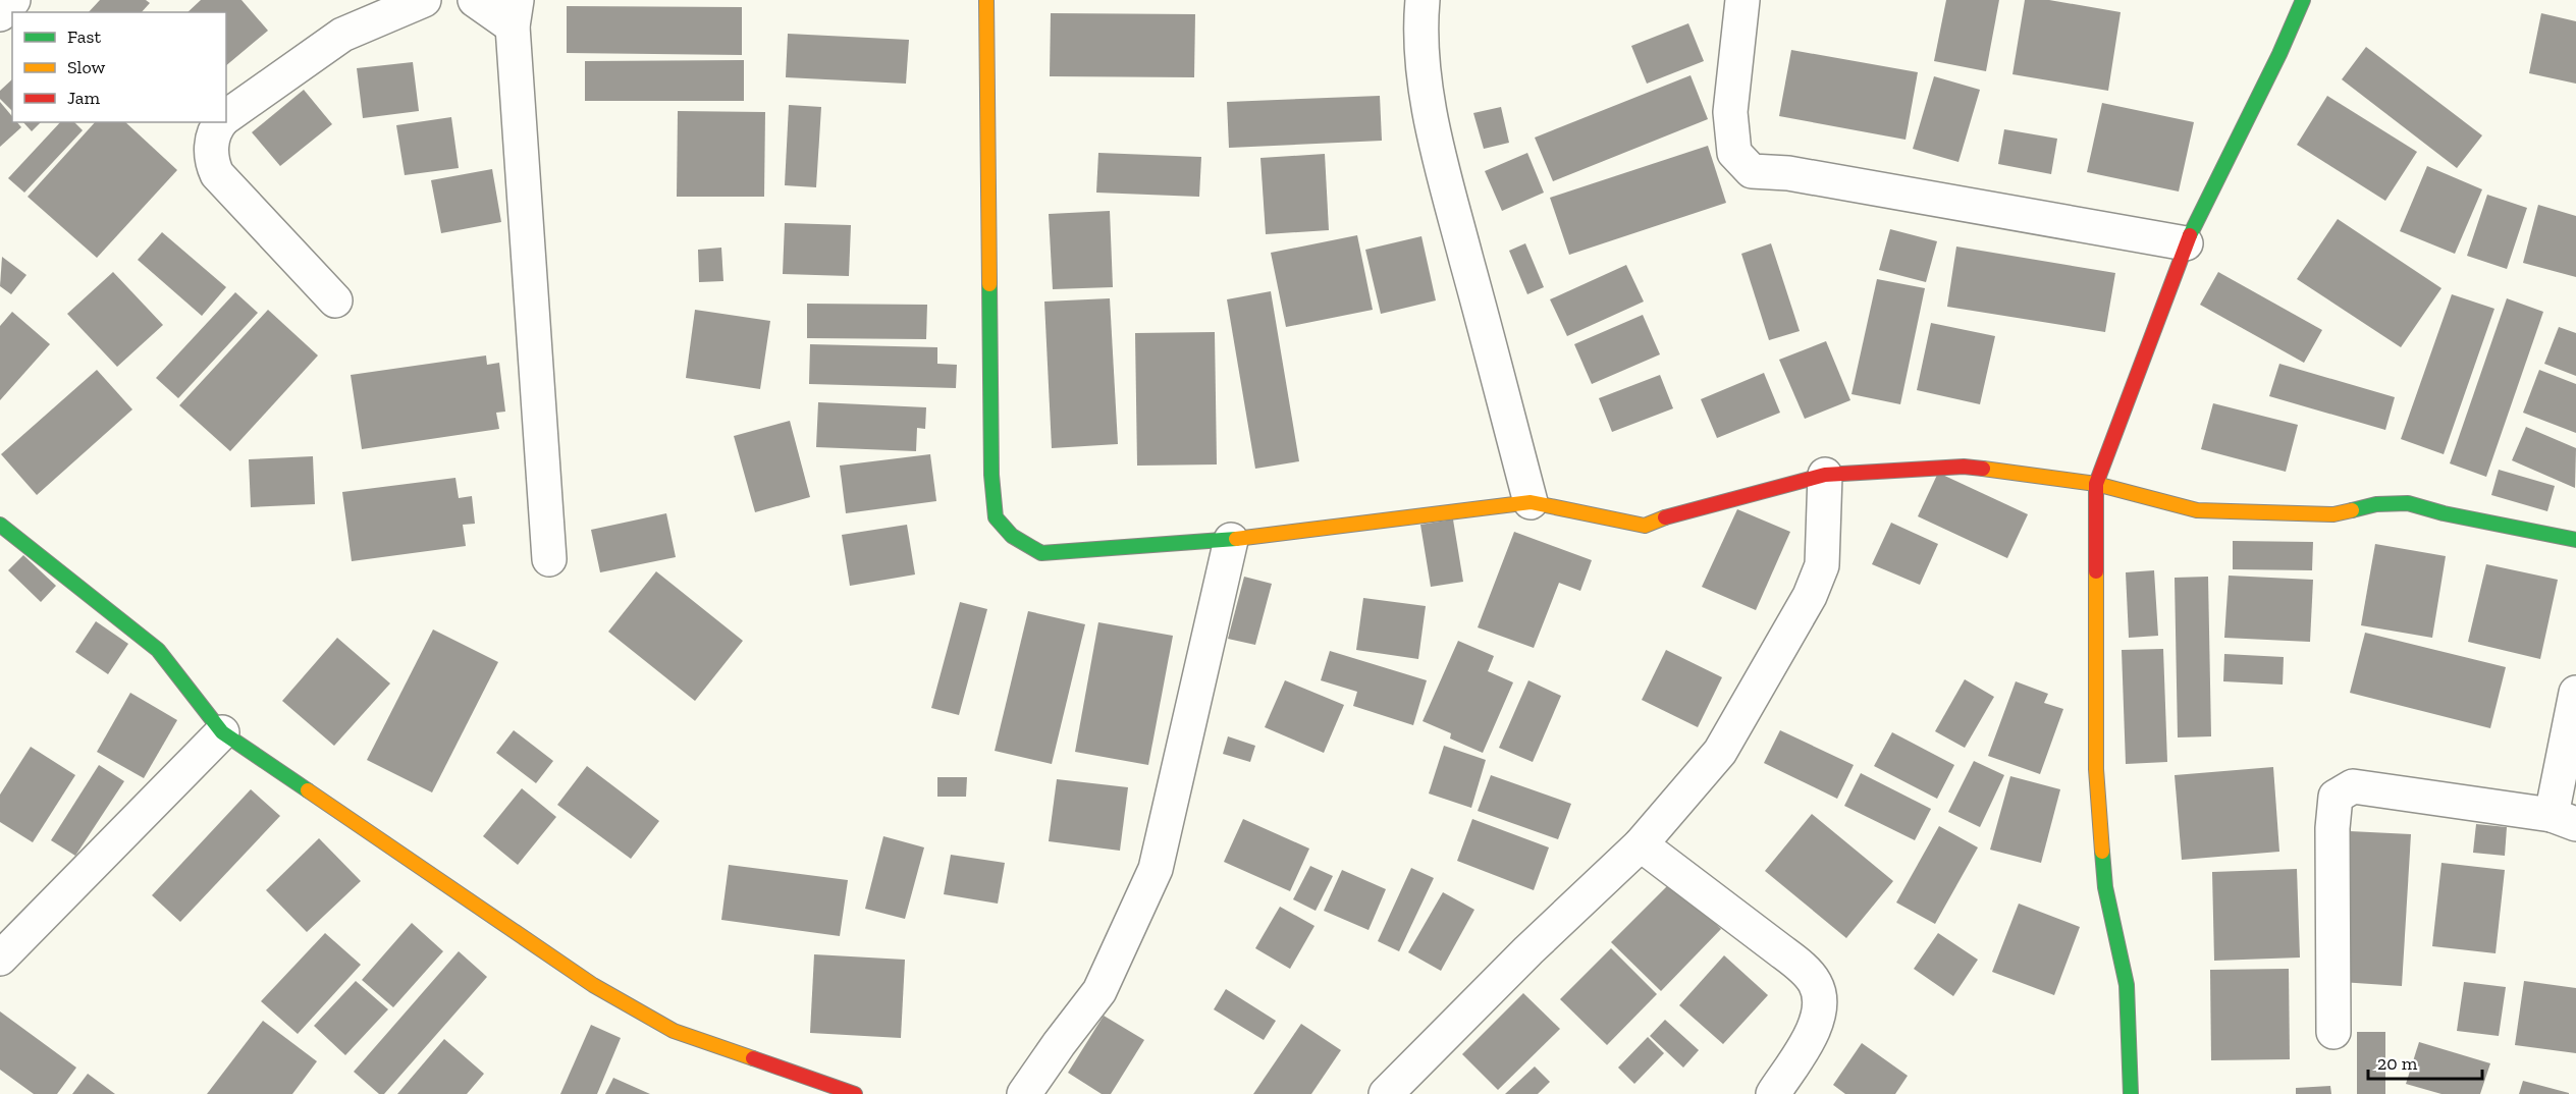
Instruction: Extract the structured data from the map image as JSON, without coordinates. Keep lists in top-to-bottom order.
{
  "legend": ["Fast", "Slow", "Jam"],
  "scale_bar": "20 m"
}
